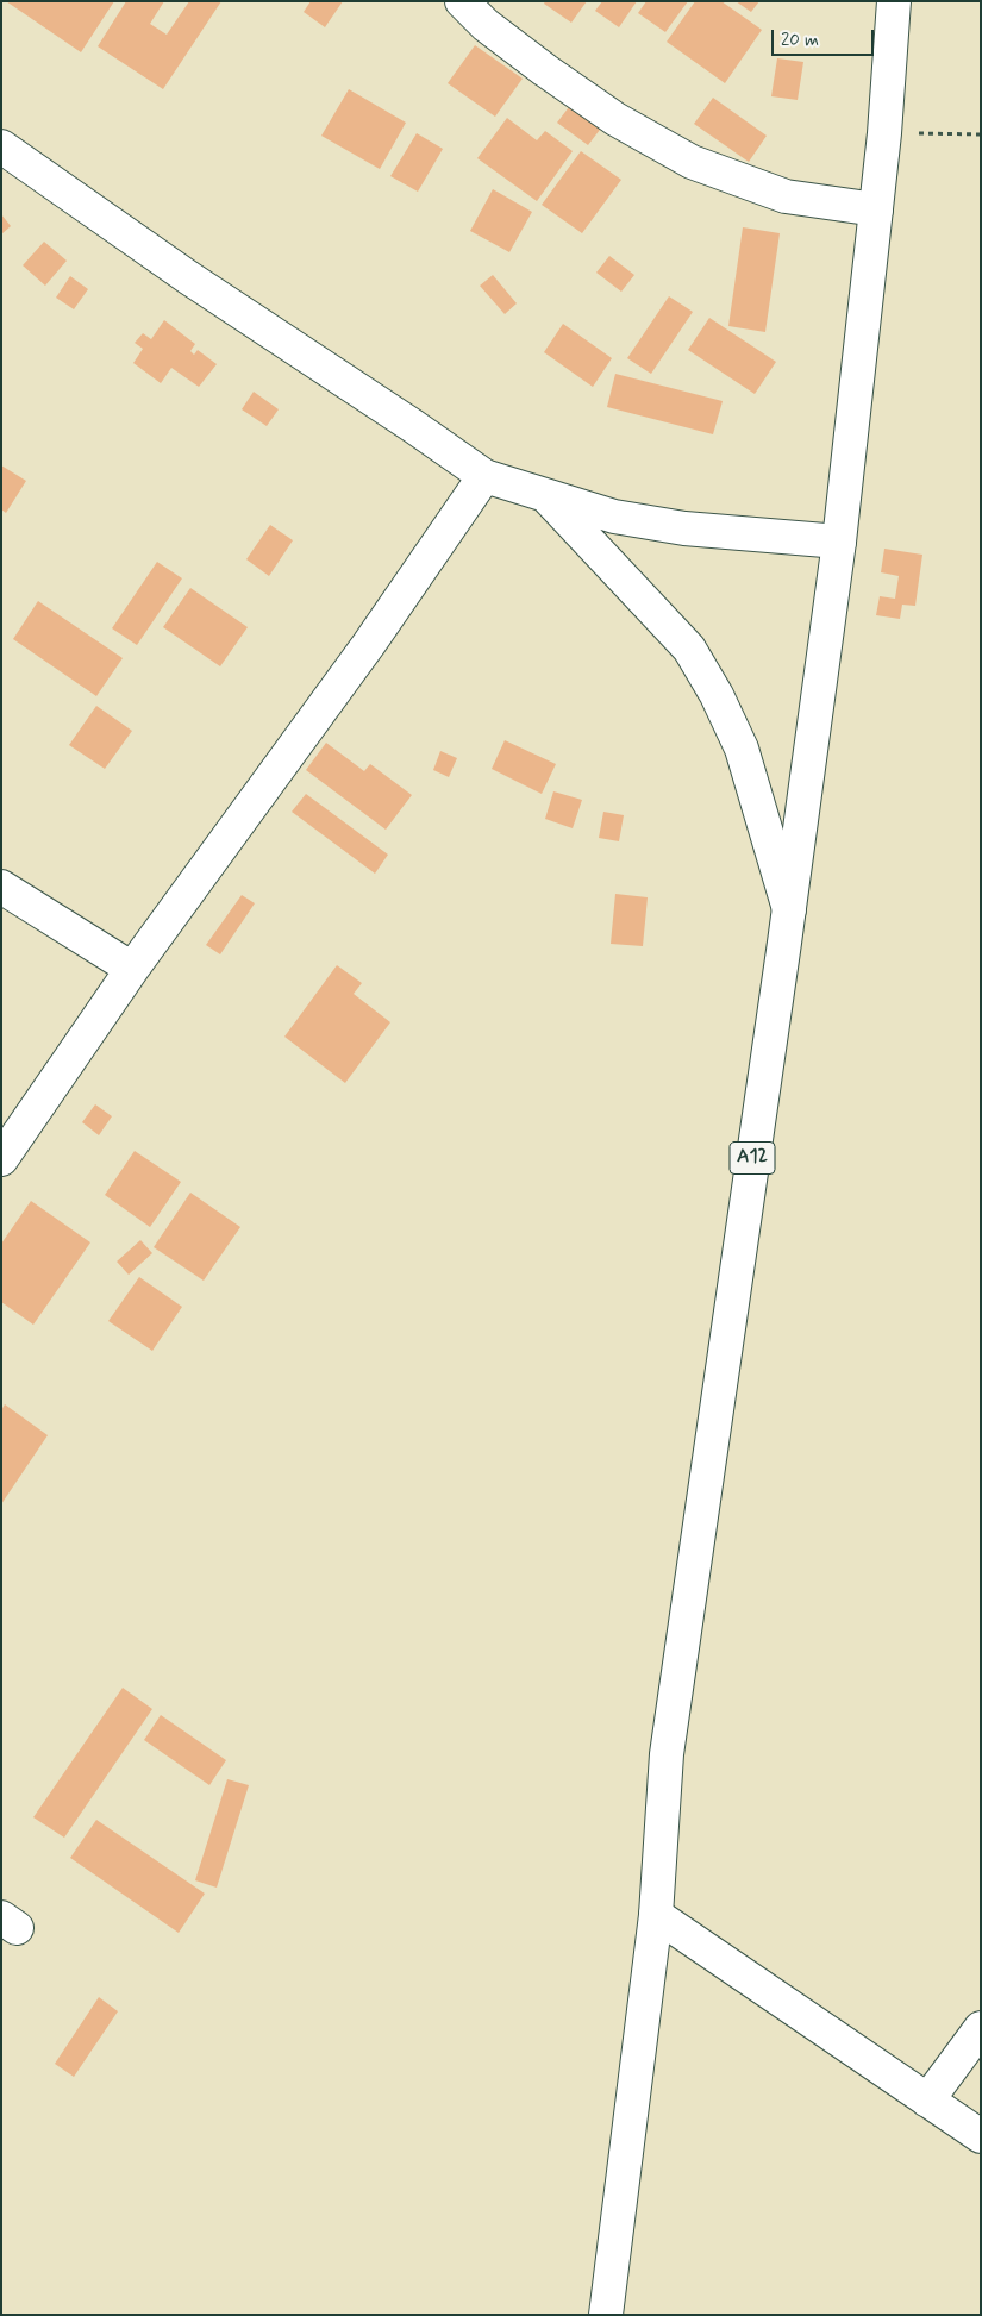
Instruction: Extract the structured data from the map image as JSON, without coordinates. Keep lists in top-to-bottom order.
{
  "streets": {
    "street": ["A12"]
  },
  "scale_bar": "20 m"
}
